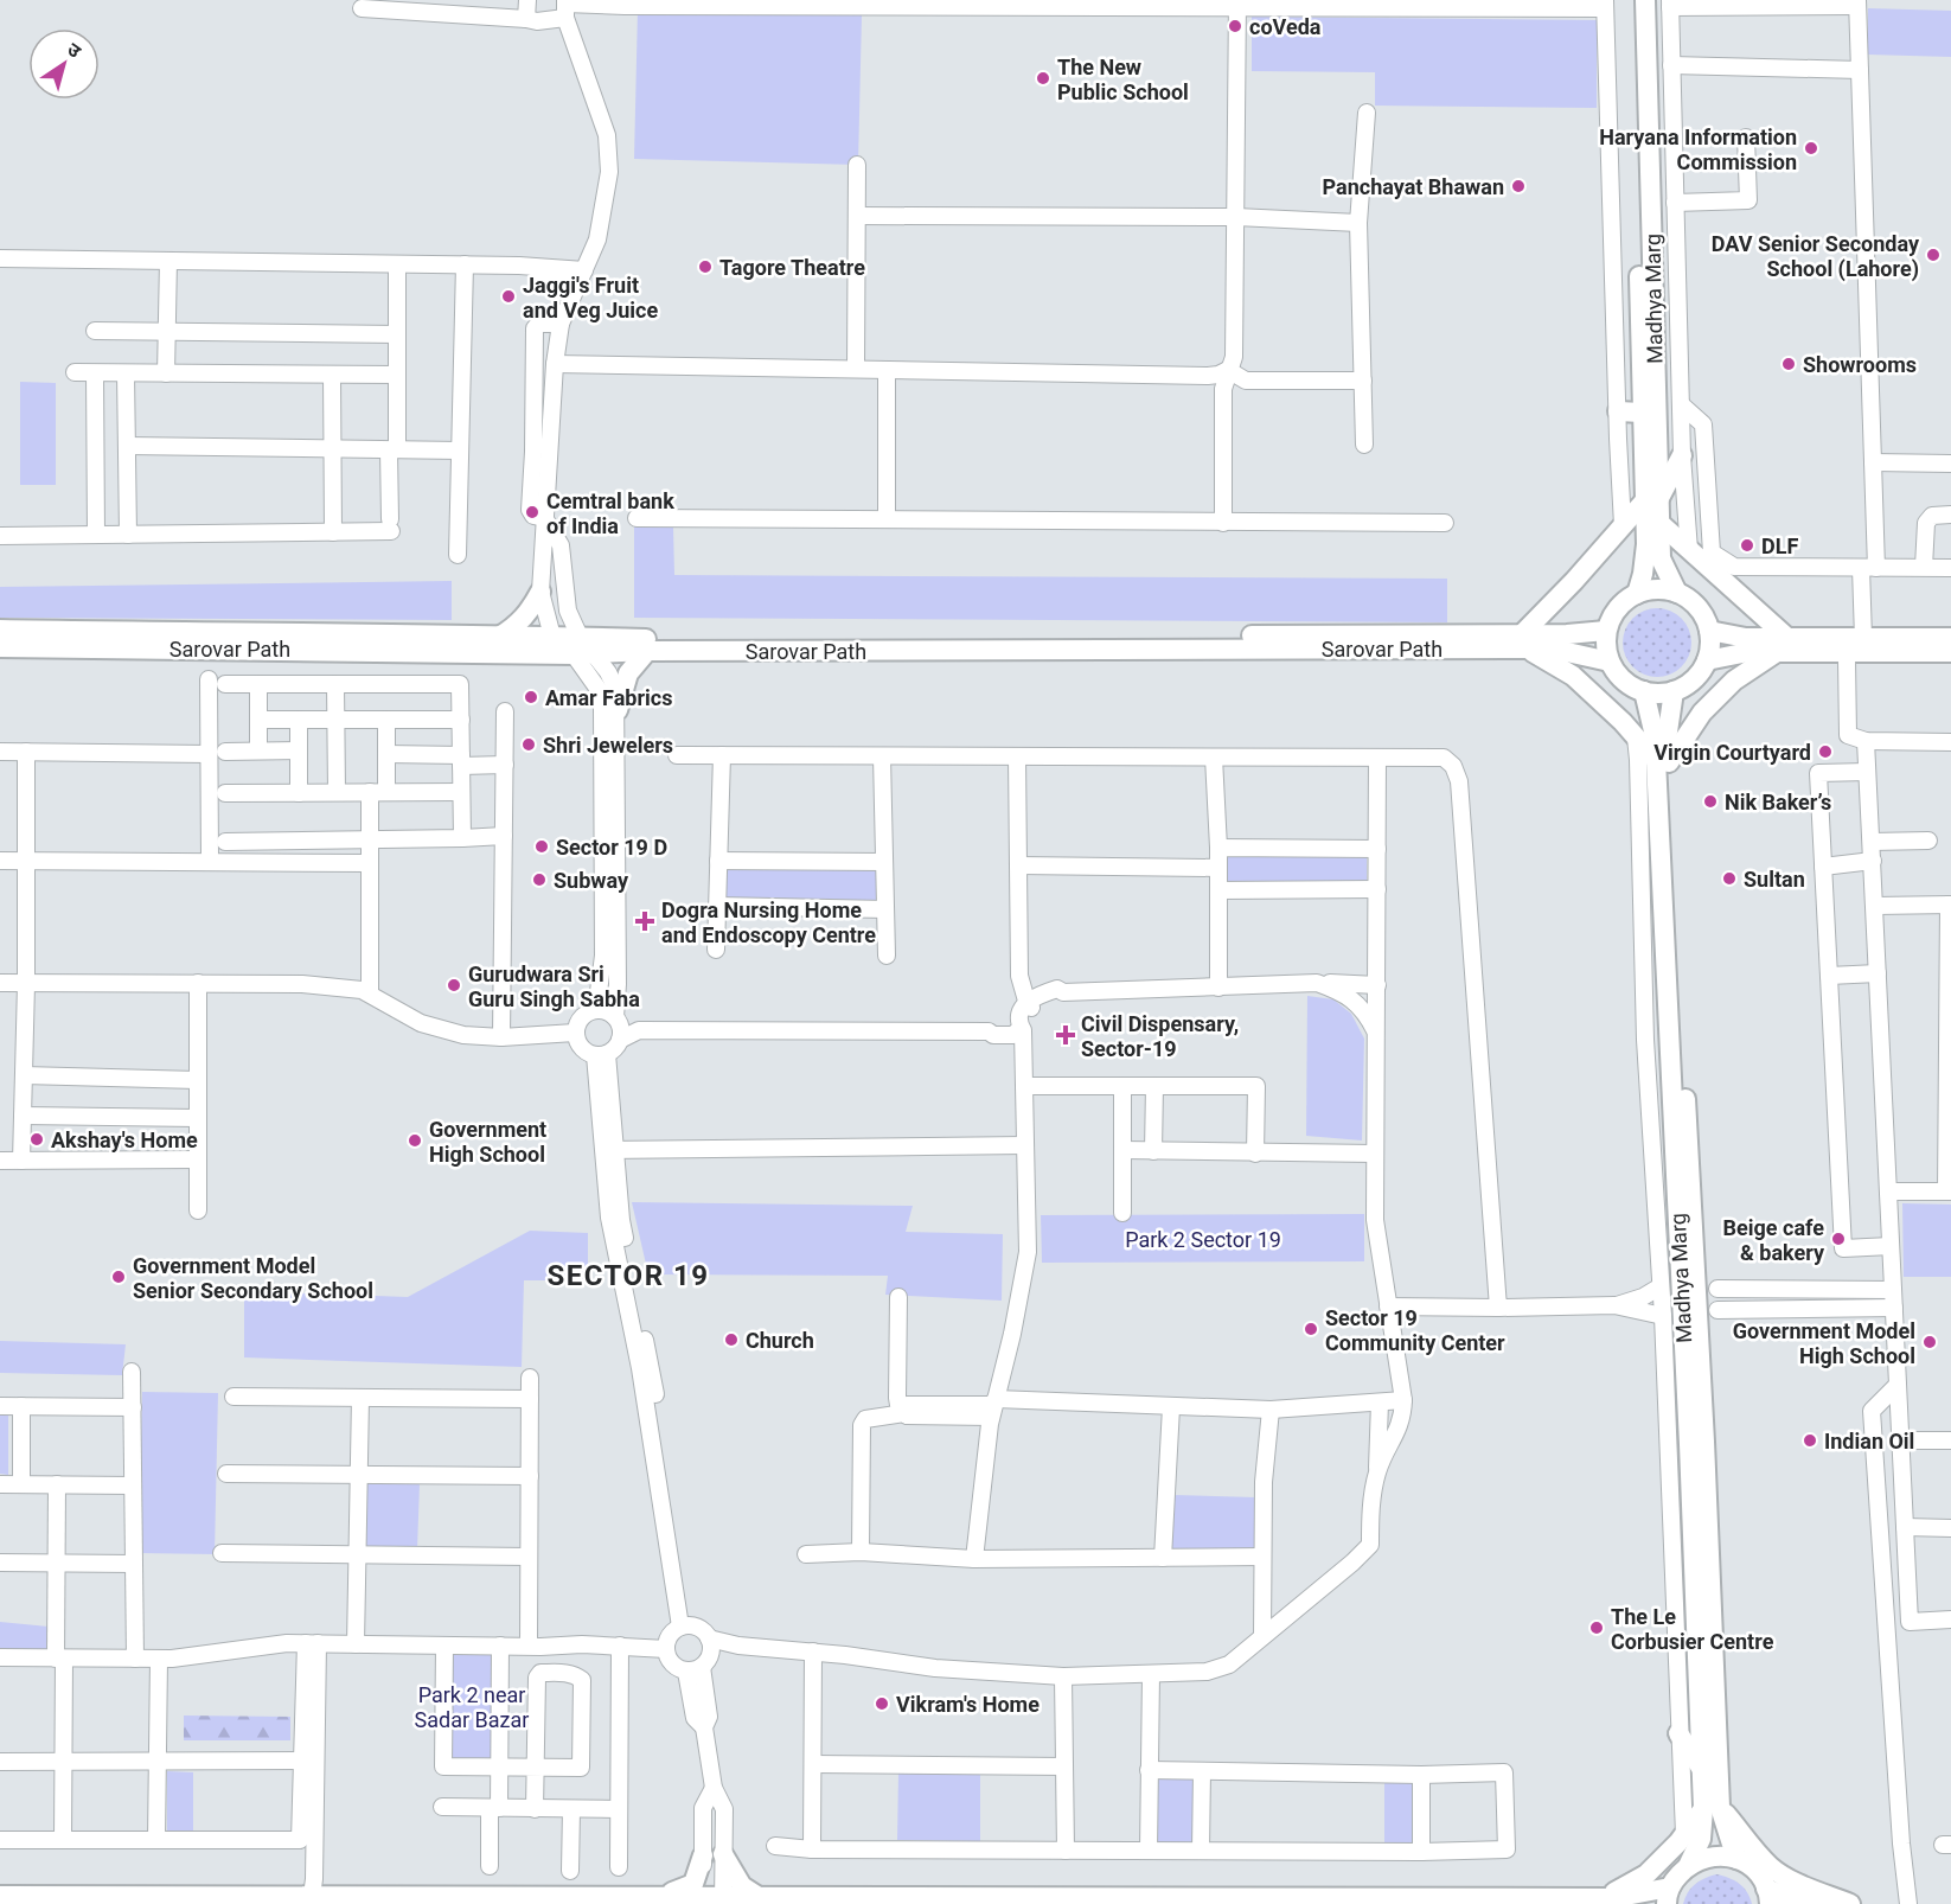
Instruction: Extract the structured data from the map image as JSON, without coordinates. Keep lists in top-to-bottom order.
{
  "streets": {
    "main road": ["Madhya Marg", "Sarovar Path"]
  },
  "crossings": [
    ["Madhya Marg", "Sarovar Path"]
  ],
  "districts": ["SECTOR 19"],
  "parks": ["Park 2 Sector 19", "Park 2 near Sadar Bazar"],
  "places": {
    "other": [
      "coVeda",
      "The New Public School",
      "Haryana Information Commission",
      "Panchayat Bhawan",
      "DAV Senior Seconday School (Lahore)",
      "Tagore Theatre",
      "Jaggi's Fruit and Veg Juice",
      "Showrooms",
      "Cemtral bank of India",
      "DLF",
      "Amar Fabrics",
      "Shri Jewelers",
      "Virgin Courtyard",
      "Nik Baker’s",
      "Sector 19 D",
      "Sultan",
      "Subway",
      "Gurudwara Sri Guru Singh Sabha",
      "Akshay's Home",
      "Government High School",
      "Beige cafe & bakery",
      "Government Model Senior Secondary School",
      "Sector 19 Community Center",
      "Church",
      "Government Model High School",
      "Indian Oil",
      "The Le Corbusier Centre",
      "Vikram's Home"
    ],
    "health": ["Dogra Nursing Home and Endoscopy Centre", "Civil Dispensary, Sector-19"]
  },
  "north": "top right"
}
